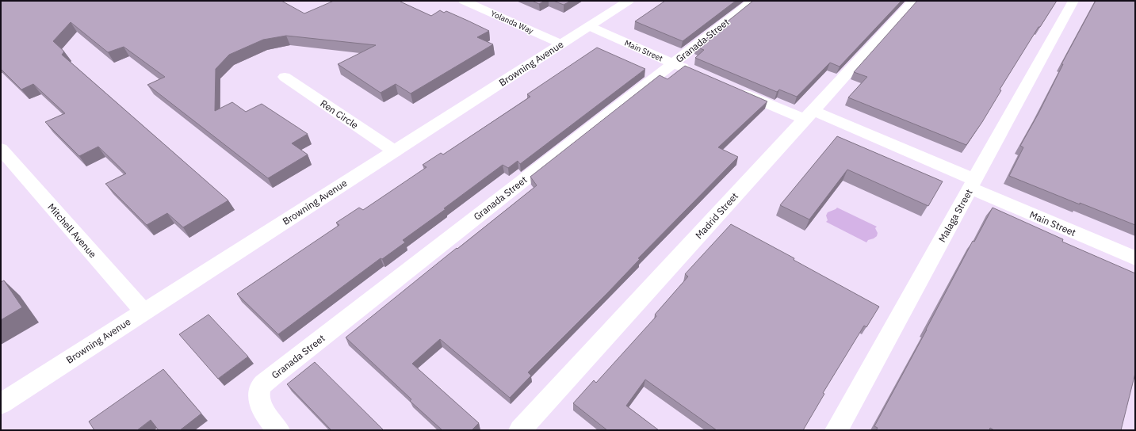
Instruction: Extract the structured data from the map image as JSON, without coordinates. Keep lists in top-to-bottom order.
{
  "streets": {
    "street": [
      "Yolanda Way",
      "Granada Street",
      "Main Street",
      "Browning Avenue",
      "Ren Circle",
      "Madrid Street",
      "Malaga Street",
      "Mitchell Avenue"
    ]
  },
  "crossings": [
    ["Yolanda Way", "Browning Avenue"],
    ["Granada Street", "Main Street"],
    ["Main Street", "Browning Avenue"],
    ["Main Street", "Madrid Street"],
    ["Main Street", "Malaga Street"],
    ["Browning Avenue", "Ren Circle"],
    ["Browning Avenue", "Mitchell Avenue"]
  ]
}
